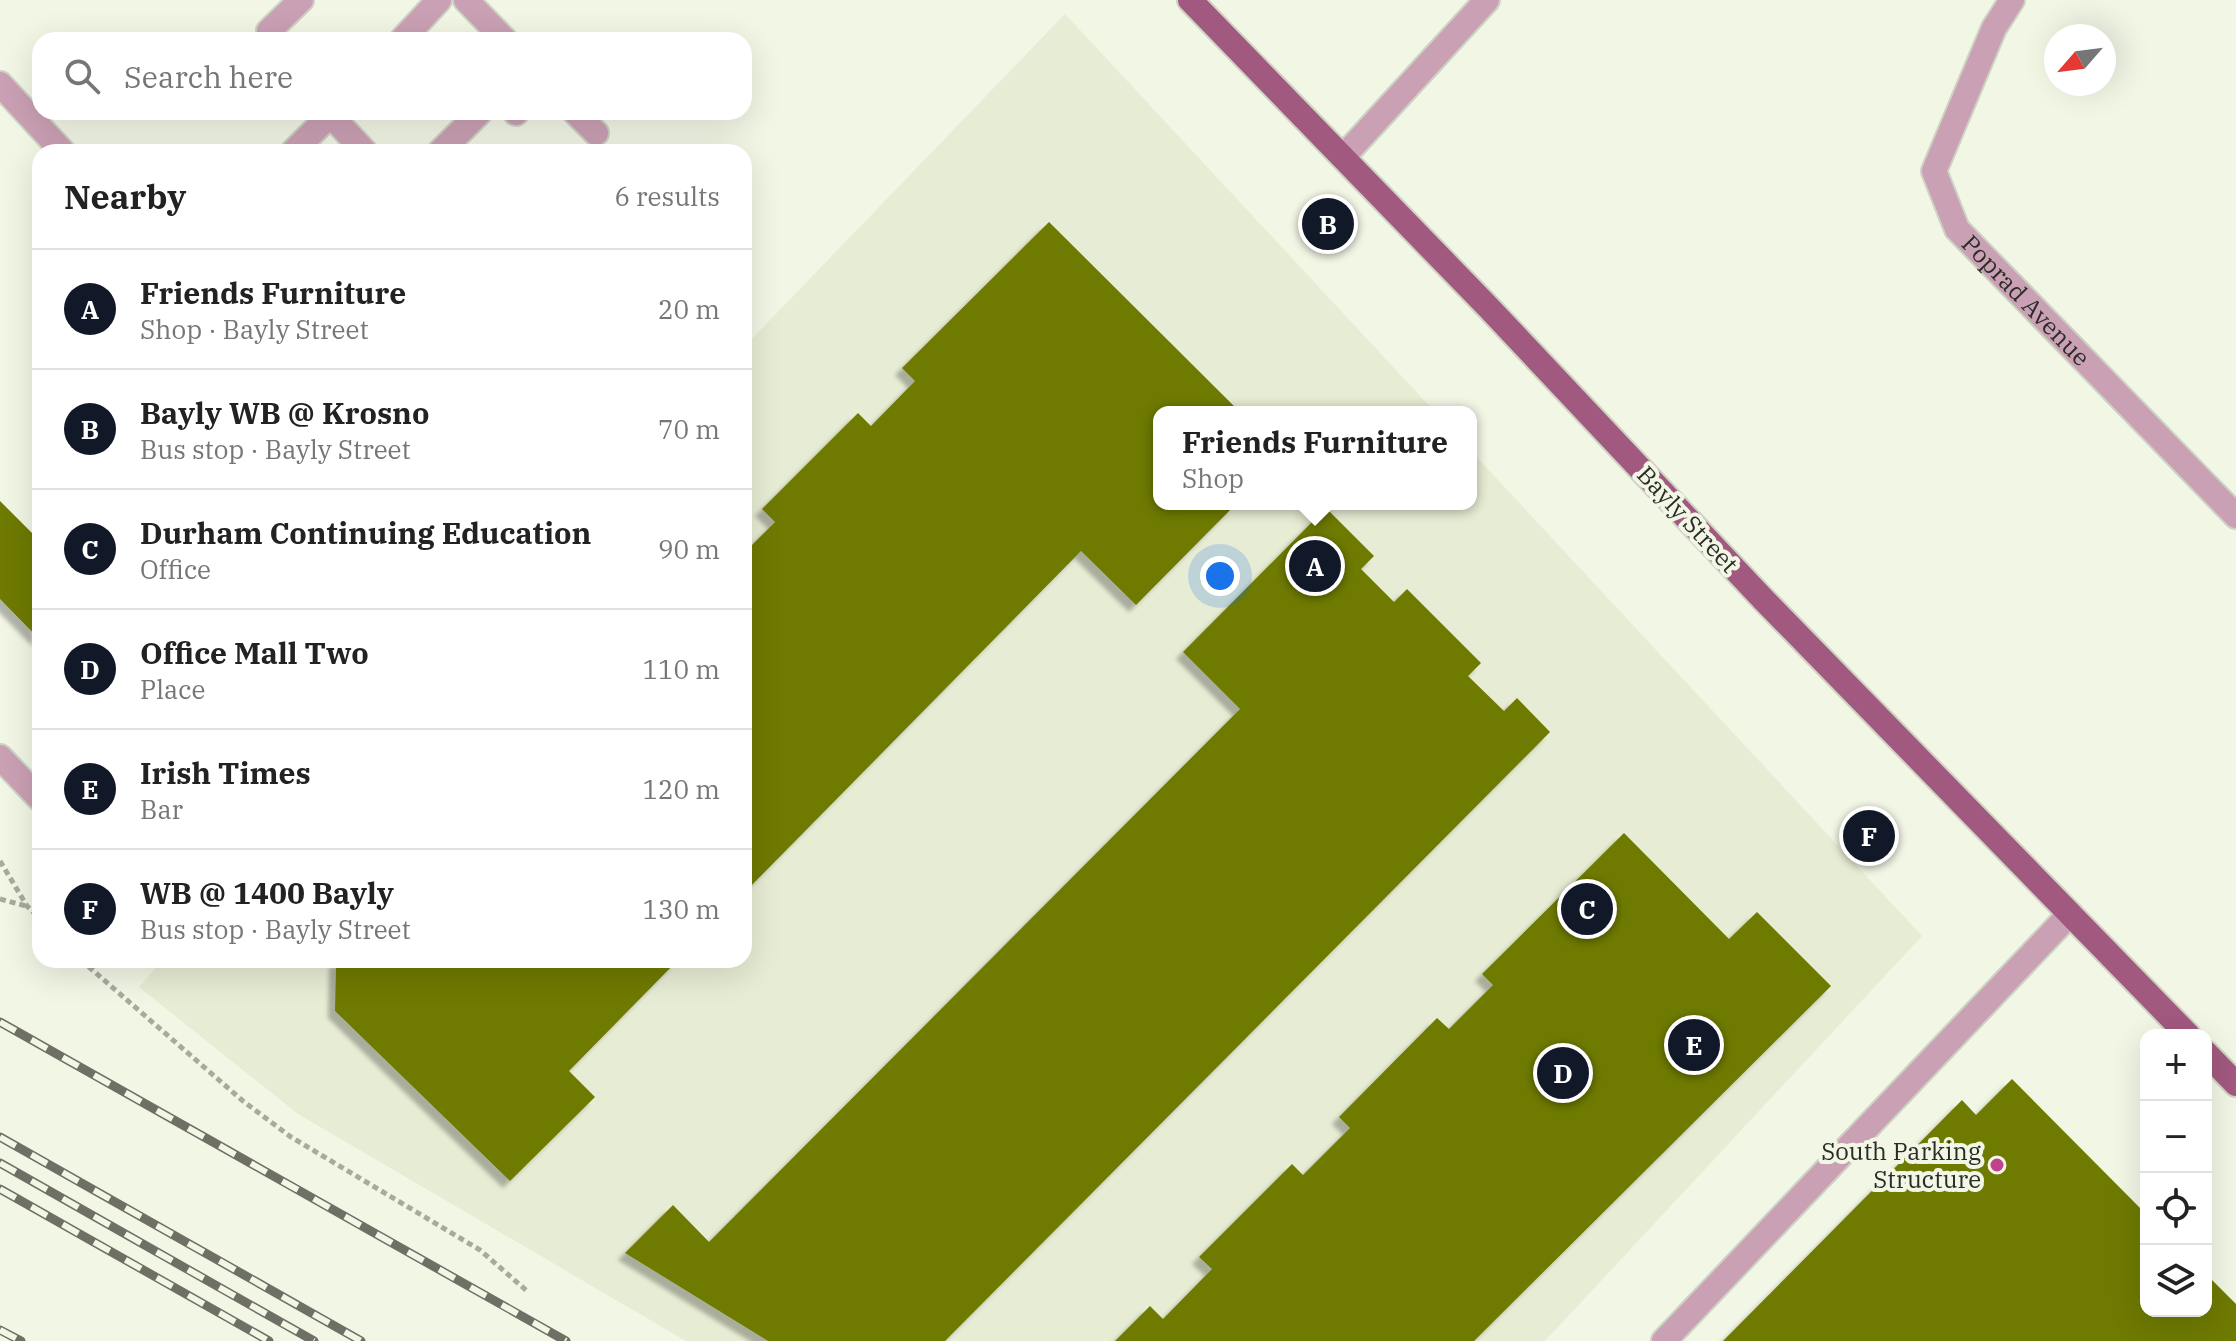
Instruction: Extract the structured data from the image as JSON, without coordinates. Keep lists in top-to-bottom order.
{
  "streets": {
    "main road": ["Bayly Street"],
    "street": ["Poprad Avenue"]
  },
  "places": ["South Parking Structure"],
  "north": "bottom left",
  "page": {
    "search": "Search here",
    "heading": ["Nearby", "6 results"],
    "pins": [
      "B",
      "A",
      "F",
      "C",
      "E",
      "D"
    ],
    "list": [
      {
        "mark": "A",
        "name": "Friends Furniture",
        "note": "Shop · Bayly Street",
        "value": "20 m"
      },
      {
        "mark": "B",
        "name": "Bayly WB @ Krosno",
        "note": "Bus stop · Bayly Street",
        "value": "70 m"
      },
      {
        "mark": "C",
        "name": "Durham Continuing Education",
        "note": "Office",
        "value": "90 m"
      },
      {
        "mark": "D",
        "name": "Office Mall Two",
        "note": "Place",
        "value": "110 m"
      },
      {
        "mark": "E",
        "name": "Irish Times",
        "note": "Bar",
        "value": "120 m"
      },
      {
        "mark": "F",
        "name": "WB @ 1400 Bayly",
        "note": "Bus stop · Bayly Street",
        "value": "130 m"
      }
    ],
    "popup": ["Friends Furniture", "Shop"],
    "map_buttons": ["+", "−"]
  }
}
